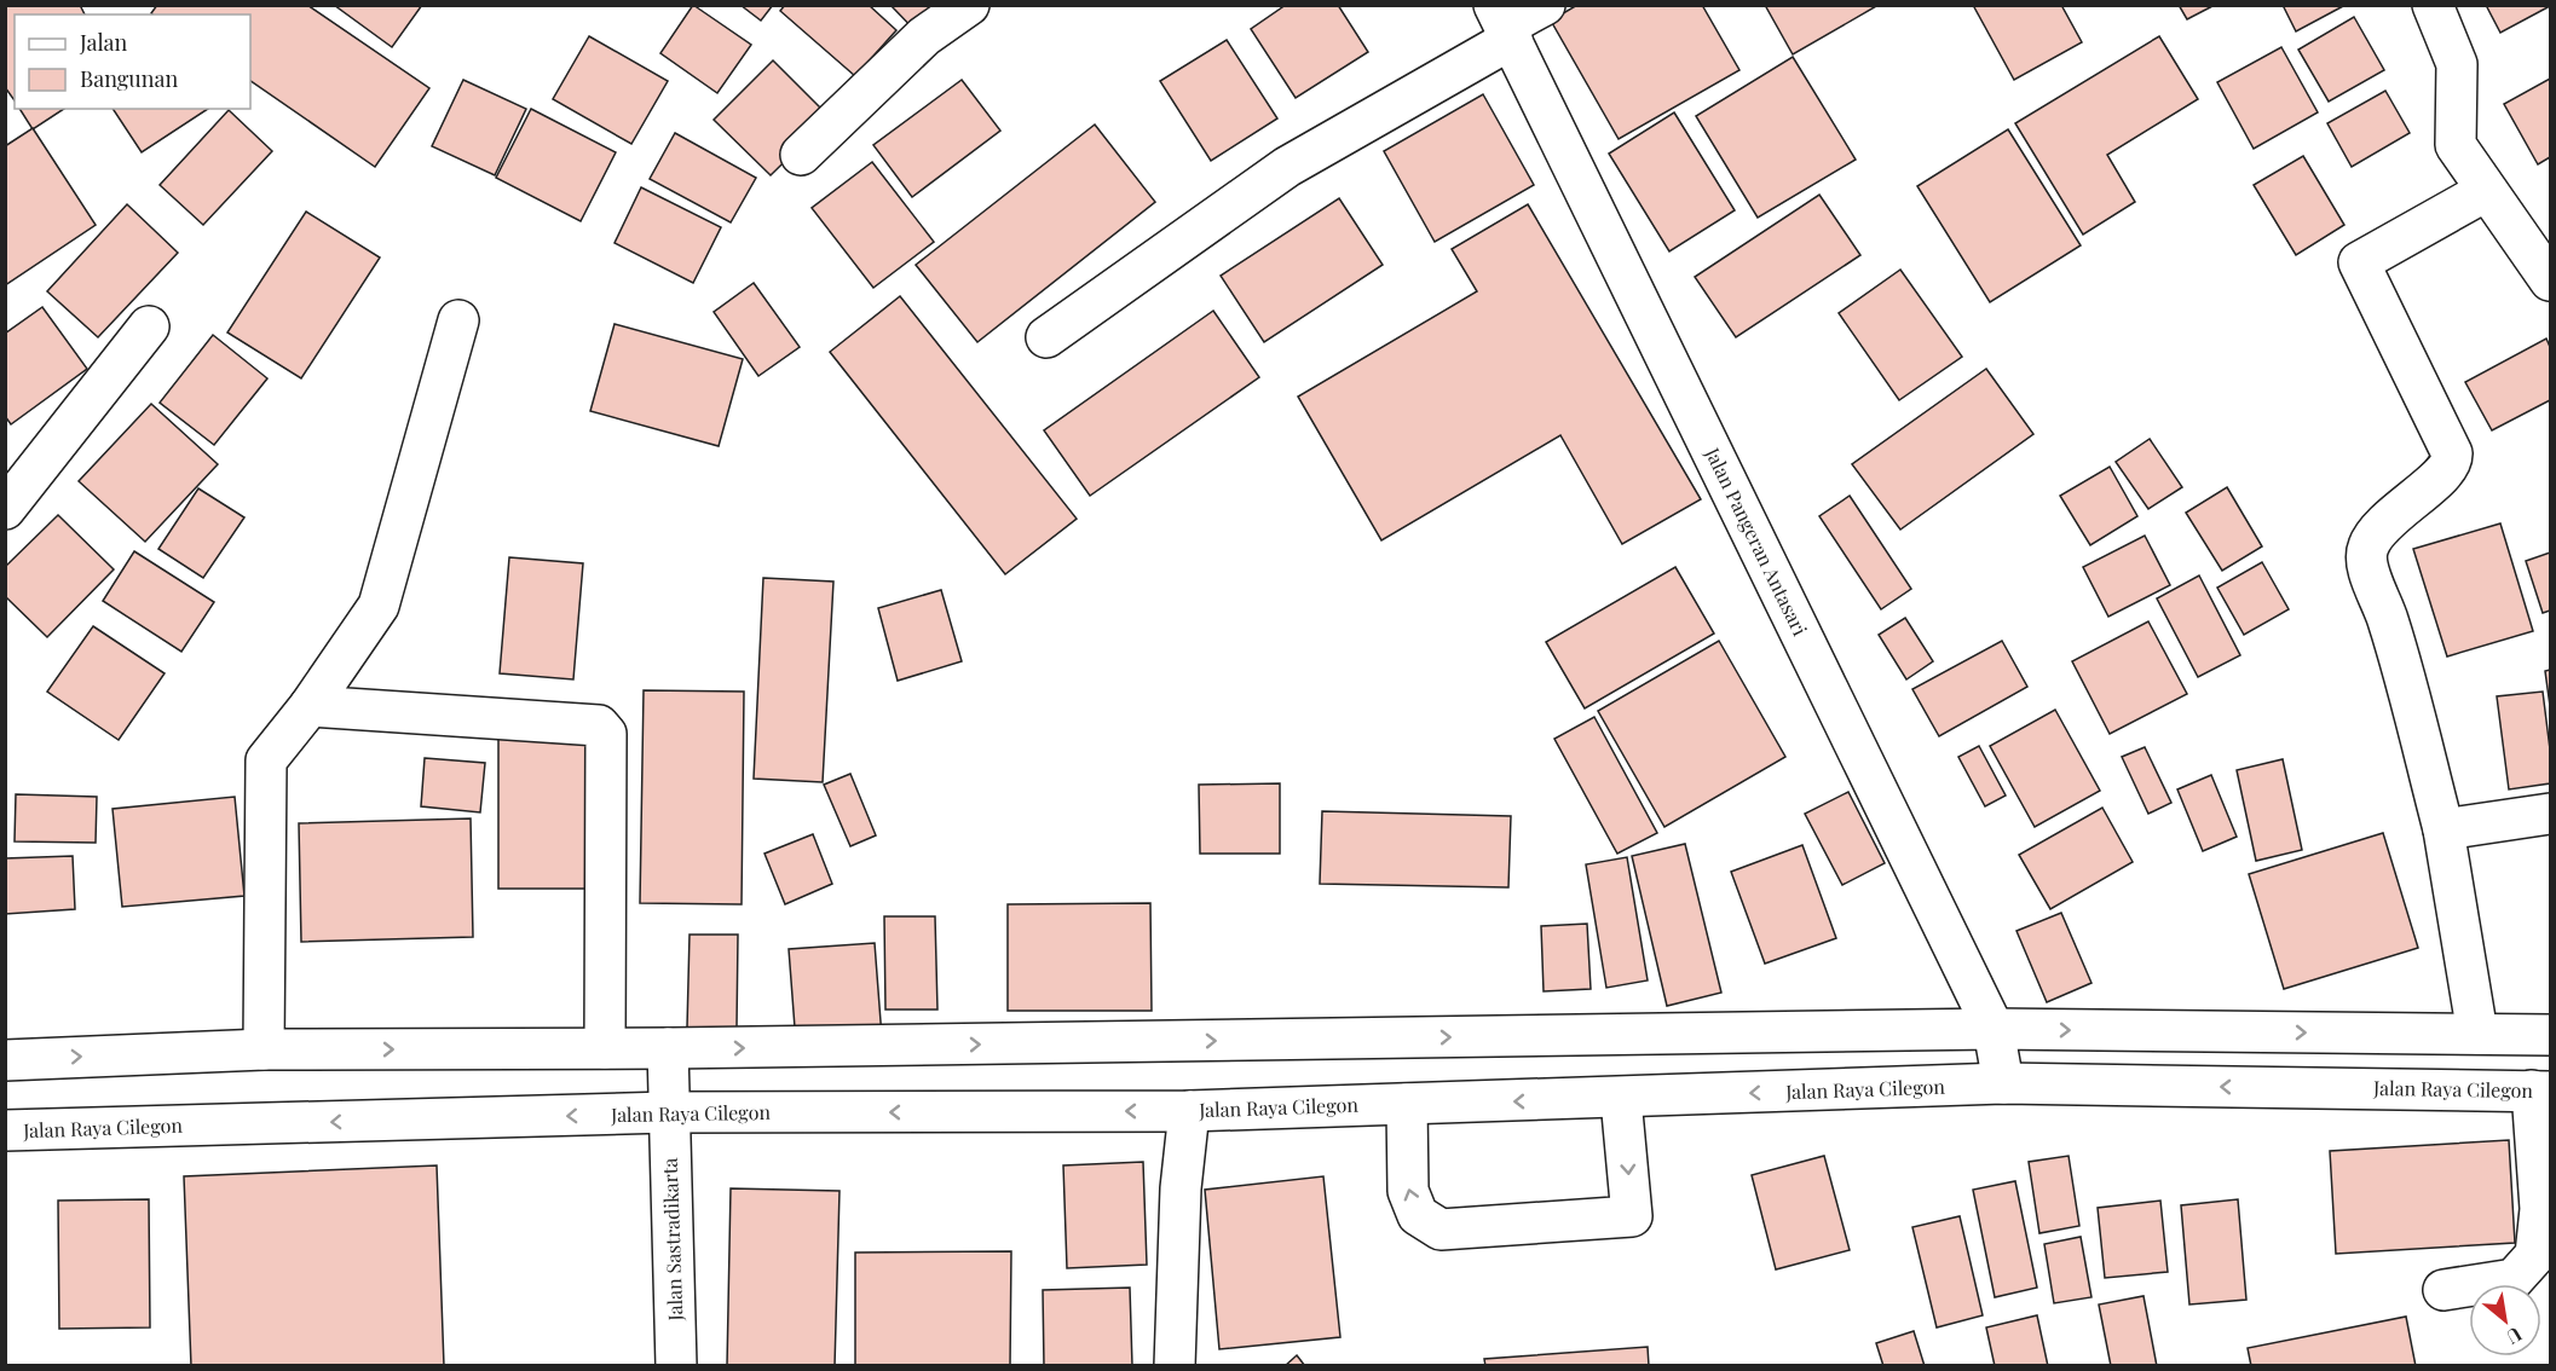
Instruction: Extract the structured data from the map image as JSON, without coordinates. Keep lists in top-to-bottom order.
{
  "streets": {
    "main road": ["Jalan Pangeran Antasari", "Jalan Raya Cilegon", "Jalan Sastradikarta"]
  },
  "crossings": [
    ["Jalan Pangeran Antasari", "Jalan Raya Cilegon"],
    ["Jalan Raya Cilegon", "Jalan Sastradikarta"]
  ],
  "legend": ["Jalan", "Bangunan"],
  "north": "bottom right"
}
